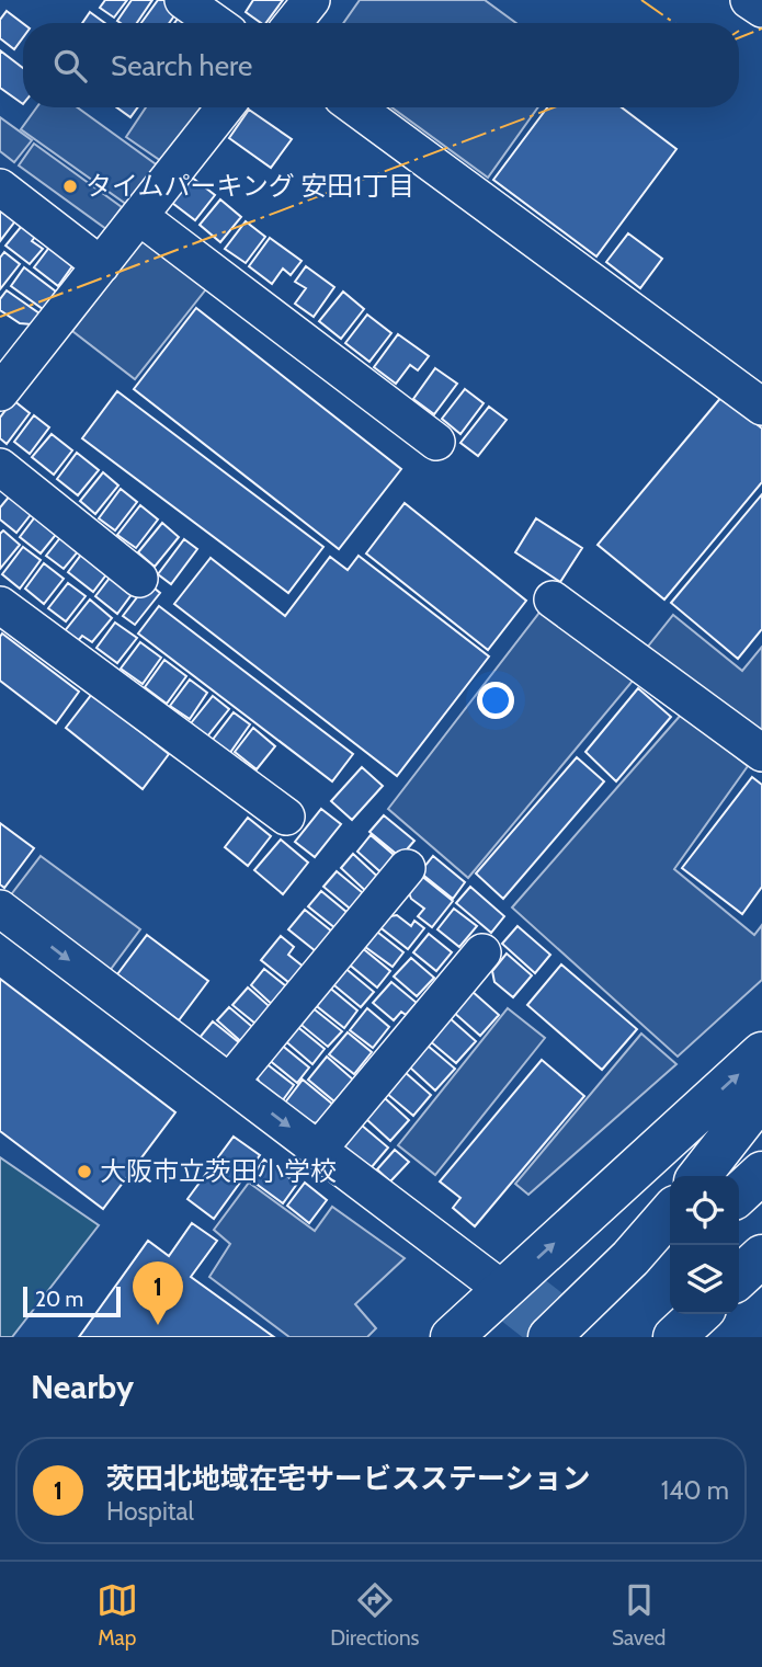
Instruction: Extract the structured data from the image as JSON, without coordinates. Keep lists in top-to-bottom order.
{
  "places": ["タイムパーキング 安田1丁目", "大阪市立茨田小学校"],
  "scale_bar": "20 m",
  "page": {
    "search": "Search here",
    "pins": "1",
    "scale": "20 m",
    "heading": "Nearby",
    "list": [
      {
        "mark": "1",
        "name": "茨田北地域在宅サービスステーション",
        "note": "Hospital",
        "value": "140 m"
      }
    ],
    "nav": ["Map", "Directions", "Saved"]
  }
}
